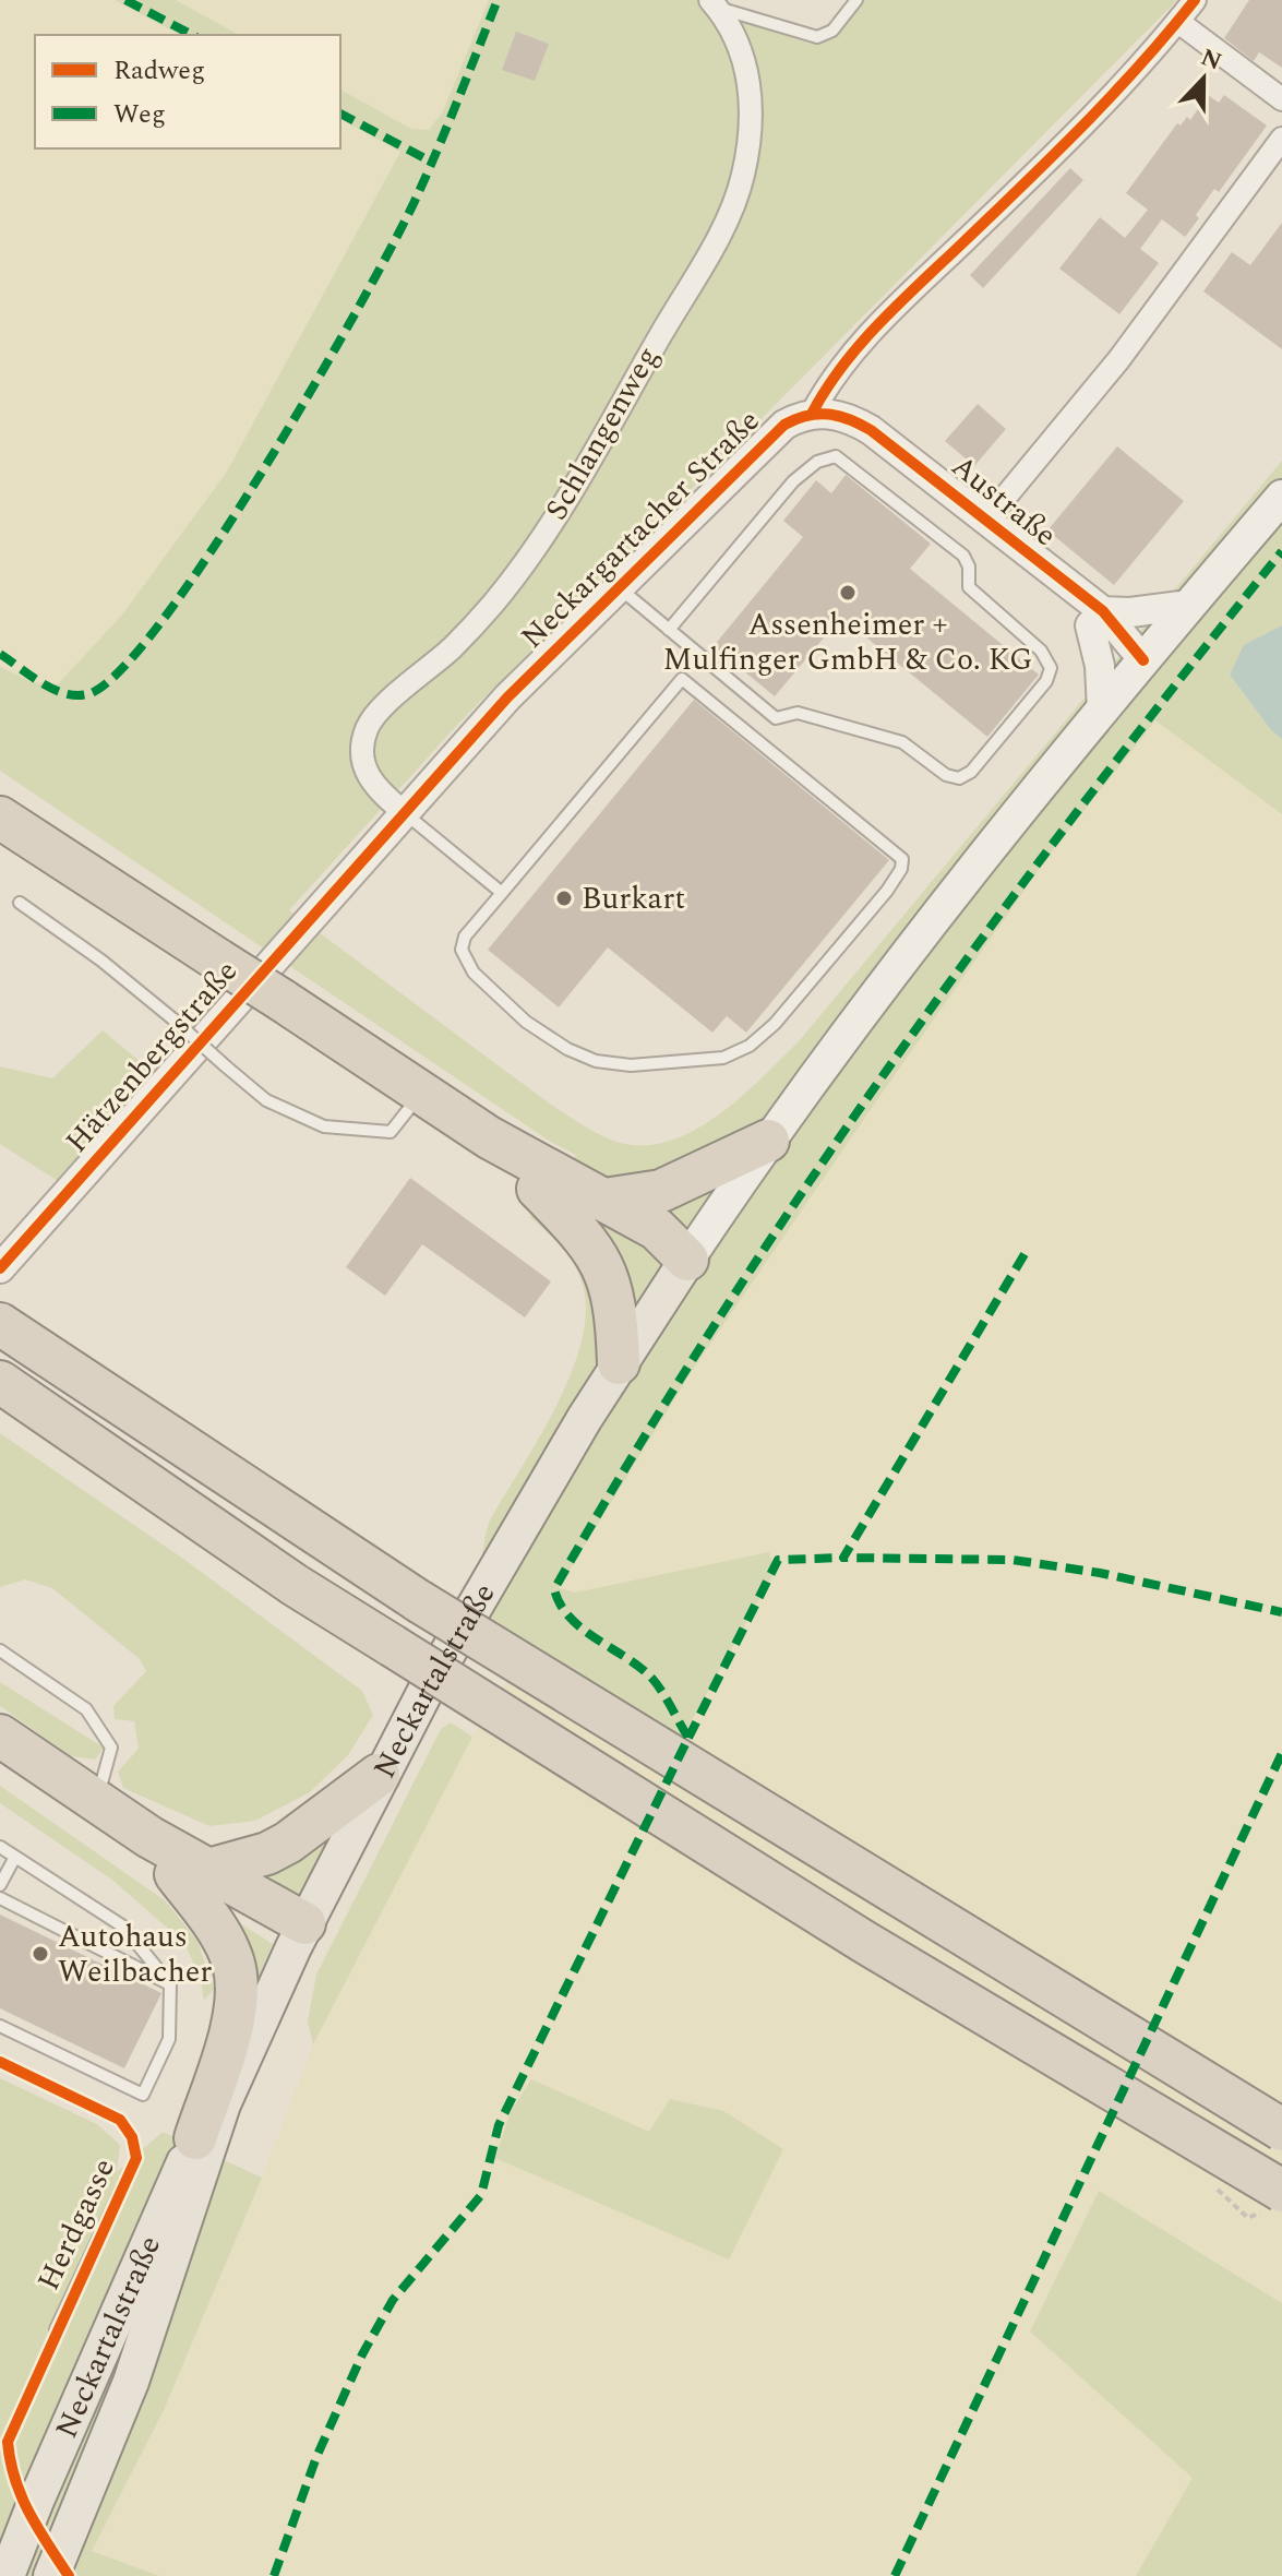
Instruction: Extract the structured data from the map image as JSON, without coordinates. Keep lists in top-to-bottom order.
{
  "streets": {
    "main road": ["Neckartalstraße"],
    "street": [
      "Schlangenweg",
      "Austraße",
      "Neckargartacher Straße",
      "Hätzenbergstraße"
    ],
    "lane": ["Herdgasse"]
  },
  "crossings": [
    ["Schlangenweg", "Neckargartacher Straße"],
    ["Austraße", "Neckargartacher Straße"],
    ["Neckargartacher Straße", "Hätzenbergstraße"]
  ],
  "places": ["Assenheimer + Mulfinger GmbH & Co. KG", "Burkart", "Autohaus Weilbacher"],
  "legend": ["Radweg", "Weg"],
  "north": "top"
}
